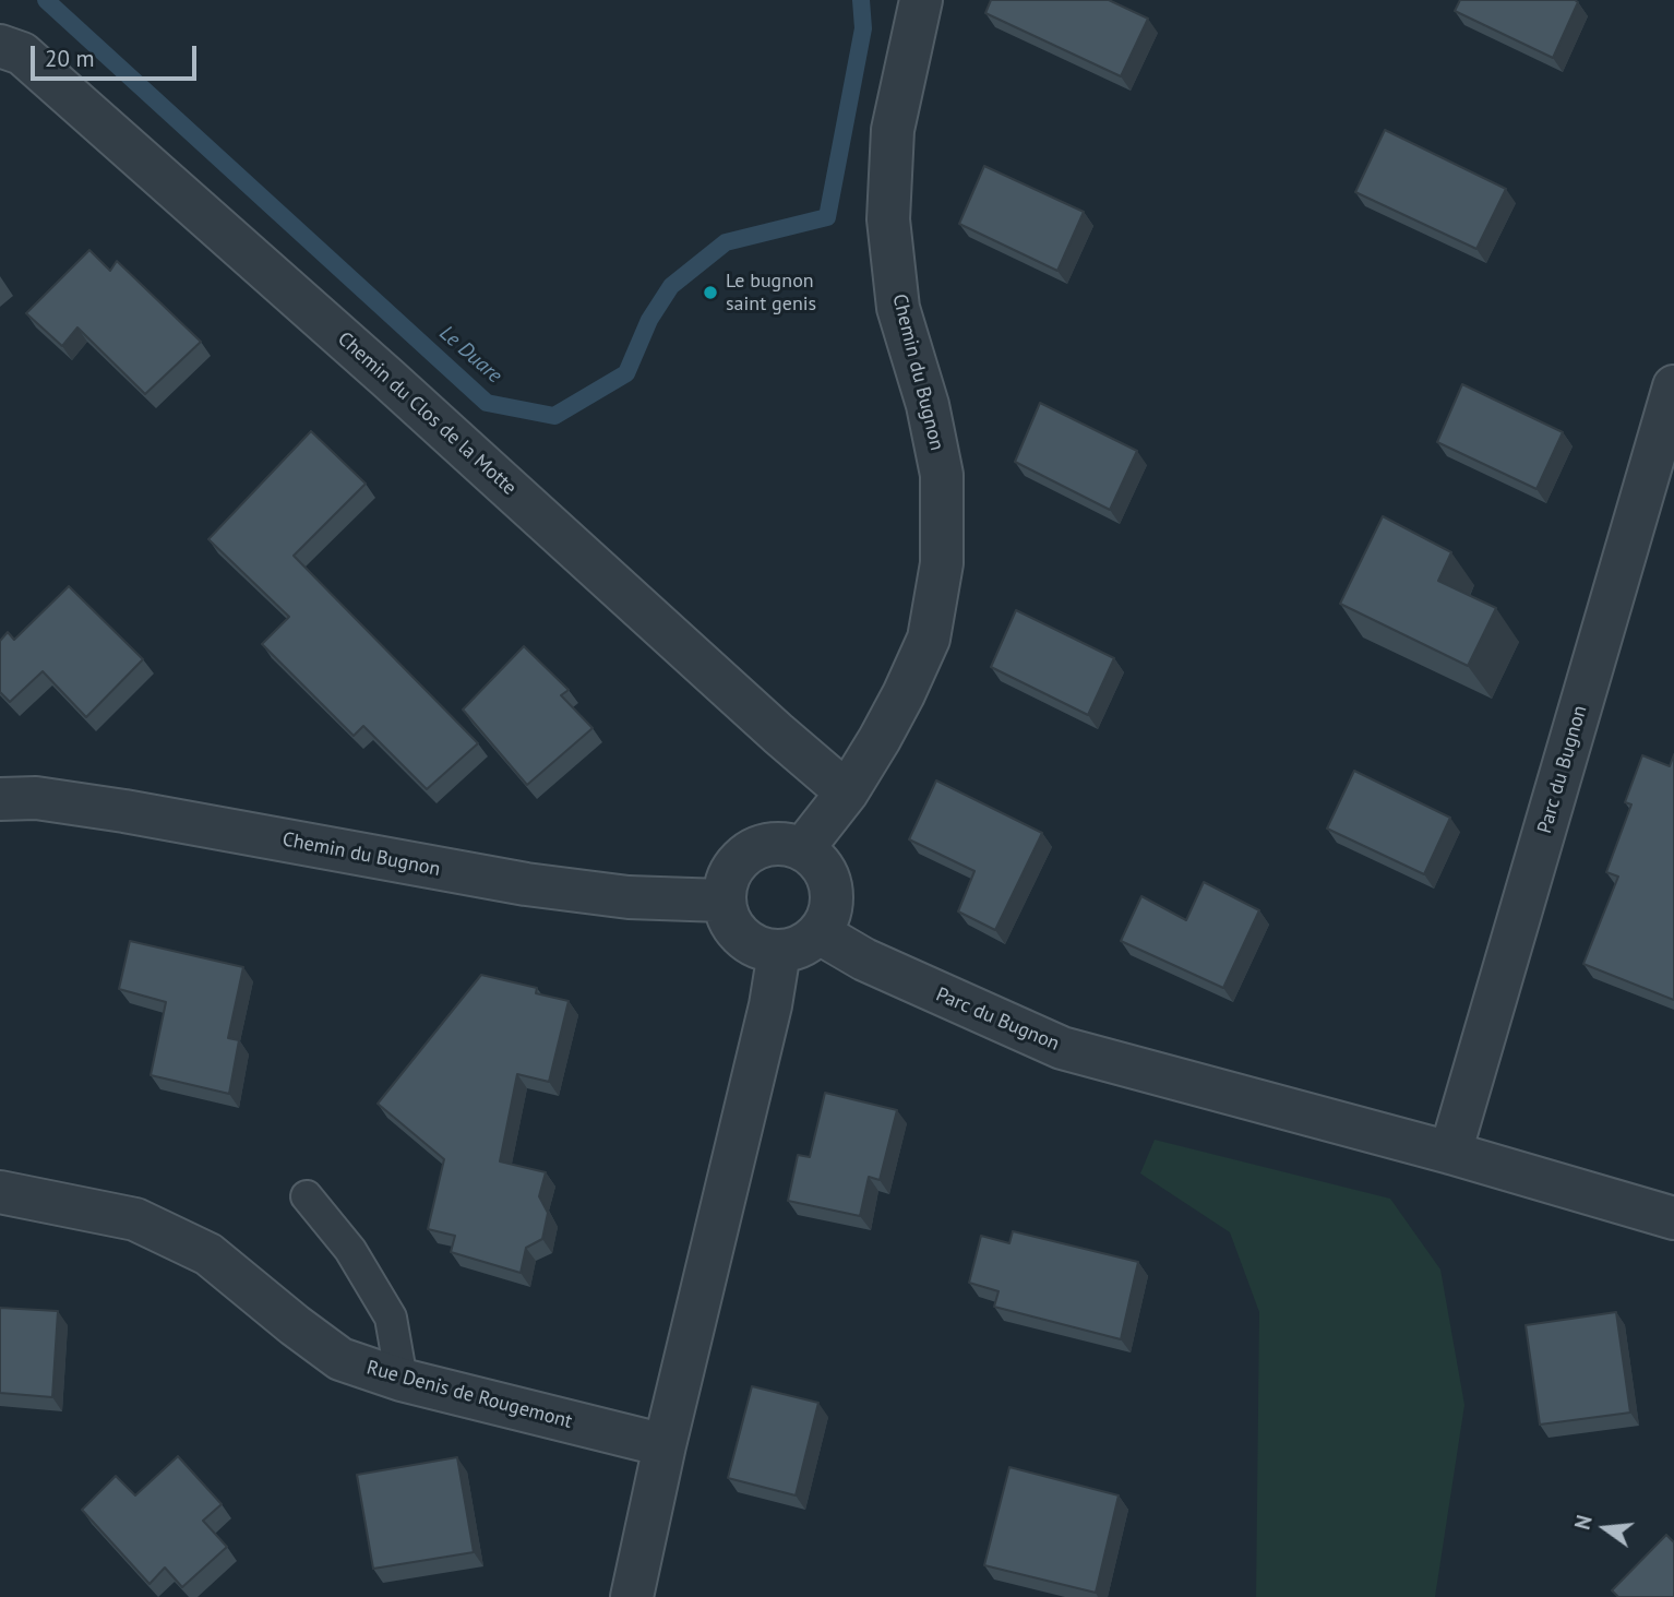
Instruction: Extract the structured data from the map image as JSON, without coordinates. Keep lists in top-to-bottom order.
{
  "streets": {
    "street": [
      "Chemin du Bugnon",
      "Chemin du Clos de la Motte",
      "Parc du Bugnon",
      "Rue Denis de Rougemont"
    ]
  },
  "crossings": [
    ["Chemin du Bugnon", "Chemin du Clos de la Motte"],
    ["Chemin du Bugnon", "Parc du Bugnon"]
  ],
  "water": ["Le Duare"],
  "places": ["Le bugnon saint genis"],
  "scale_bar": "20 m",
  "north": "left"
}
